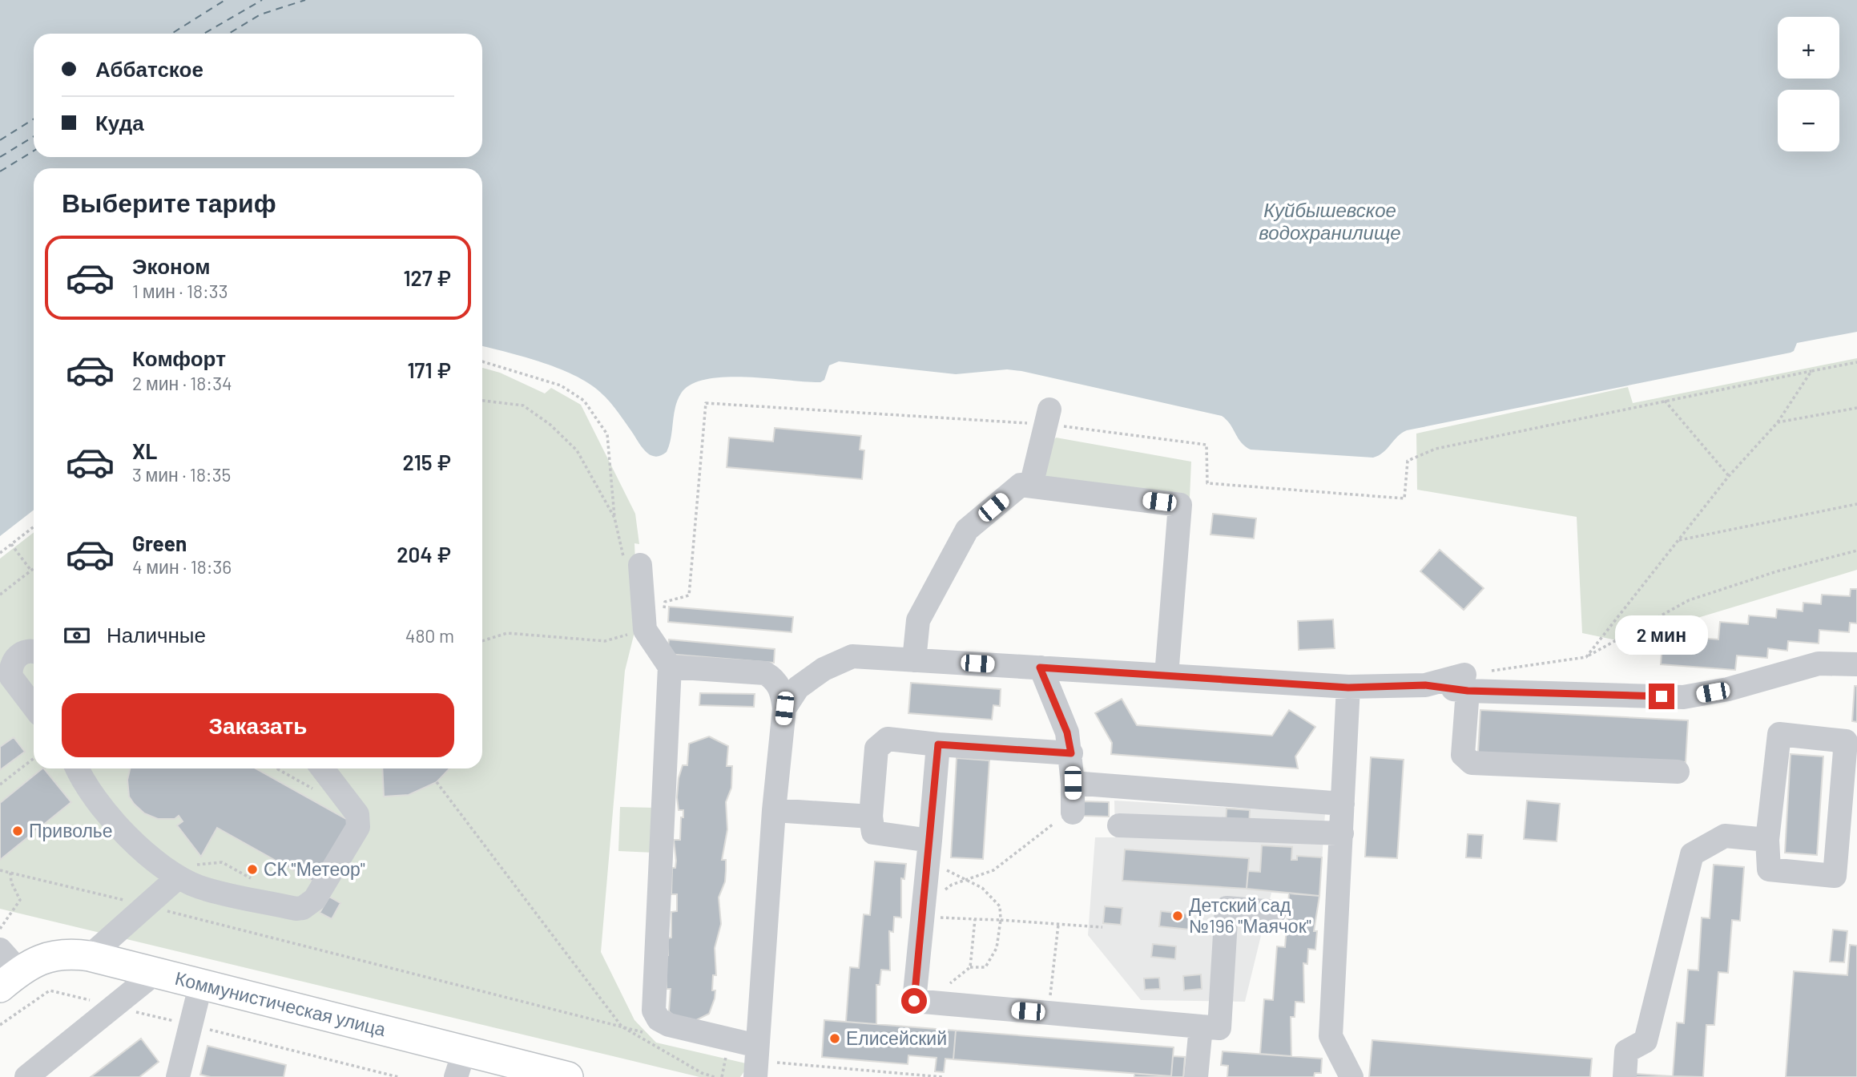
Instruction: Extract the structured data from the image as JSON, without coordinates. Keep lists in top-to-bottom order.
{
  "streets": {
    "main road": ["Коммунистическая улица"]
  },
  "water": ["Куйбышевское водохранилище"],
  "places": [
    "Приволье",
    "СК \"Метеор\"",
    "Детский сад №196 \"Маячок\"",
    "Елисейский"
  ],
  "page": {
    "map_buttons": ["+", "−"],
    "banner": ["Аббатское", "Куда"],
    "heading": "Выберите тариф",
    "list": [
      {
        "name": "Эконом",
        "note": "1 мин · 18:33",
        "value": "127 ₽"
      },
      {
        "name": "Комфорт",
        "note": "2 мин · 18:34",
        "value": "171 ₽"
      },
      {
        "name": "XL",
        "note": "3 мин · 18:35",
        "value": "215 ₽"
      },
      {
        "name": "Green",
        "note": "4 мин · 18:36",
        "value": "204 ₽"
      }
    ],
    "pay": ["Наличные", "480 m"],
    "bubble": "2 мин",
    "buttons": "Заказать"
  }
}
